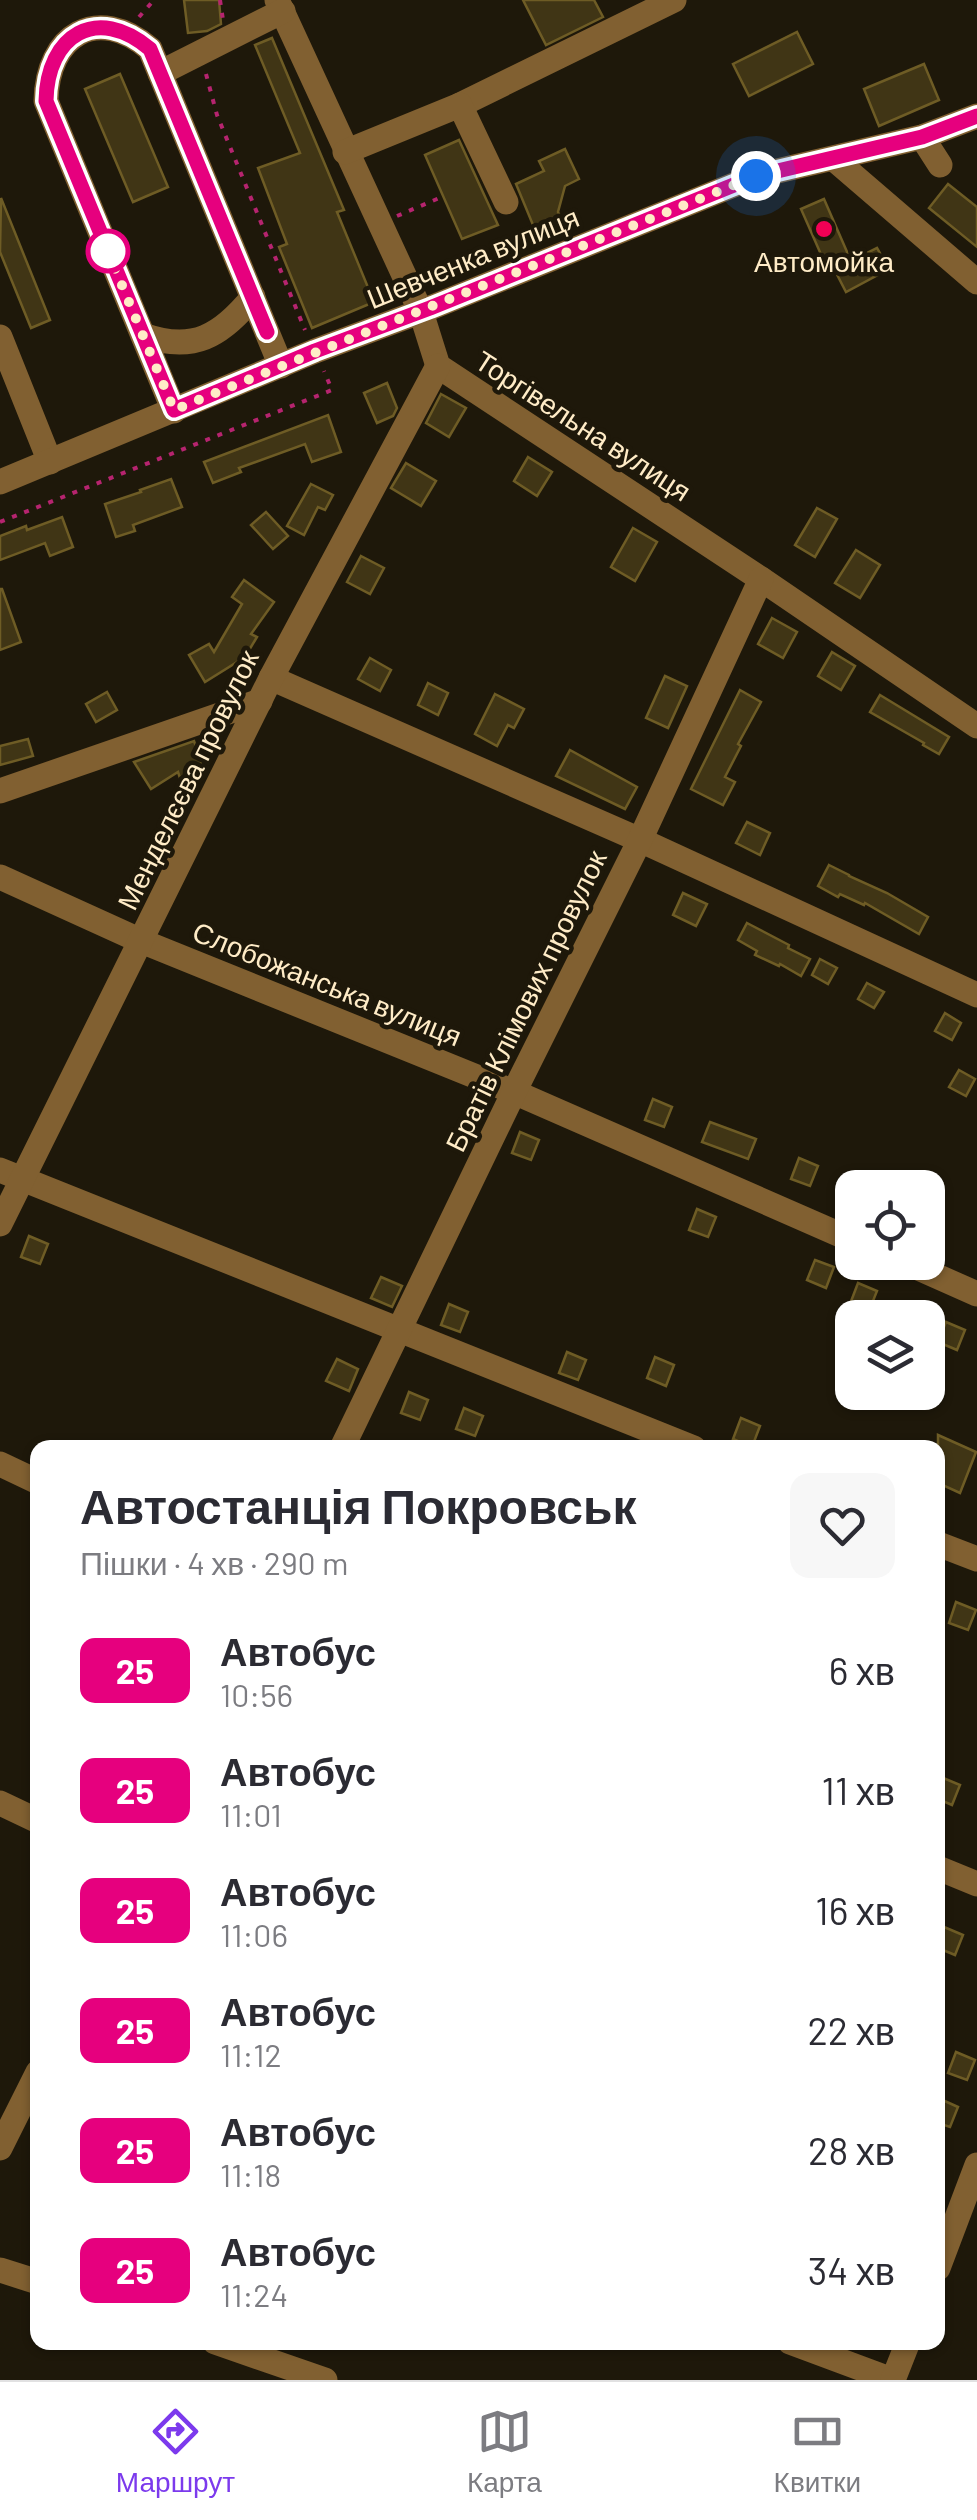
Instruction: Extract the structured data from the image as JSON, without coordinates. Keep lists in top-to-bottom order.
{
  "streets": {
    "street": [
      "Шевченка вулиця",
      "Торгівельна вулиця",
      "Менделєєва провулок",
      "Слобожанська вулиця",
      "Братів Клімових провулок"
    ]
  },
  "crossings": [
    ["Шевченка вулиця", "Торгівельна вулиця"],
    ["Торгівельна вулиця", "Менделєєва провулок"],
    ["Торгівельна вулиця", "Братів Клімових провулок"],
    ["Менделєєва провулок", "Слобожанська вулиця"],
    ["Слобожанська вулиця", "Братів Клімових провулок"]
  ],
  "places": ["Автомойка"],
  "lines": ["bus line 25"],
  "page": {
    "heading": ["Автостанція Покровськ", "Пішки · 4 хв · 290 m"],
    "list": [
      {
        "mark": "25",
        "name": "Автобус",
        "note": "10:56",
        "value": "6 хв"
      },
      {
        "mark": "25",
        "name": "Автобус",
        "note": "11:01",
        "value": "11 хв"
      },
      {
        "mark": "25",
        "name": "Автобус",
        "note": "11:06",
        "value": "16 хв"
      },
      {
        "mark": "25",
        "name": "Автобус",
        "note": "11:12",
        "value": "22 хв"
      },
      {
        "mark": "25",
        "name": "Автобус",
        "note": "11:18",
        "value": "28 хв"
      },
      {
        "mark": "25",
        "name": "Автобус",
        "note": "11:24",
        "value": "34 хв"
      }
    ],
    "tabs": ["Маршрут", "Карта", "Квитки"]
  }
}
